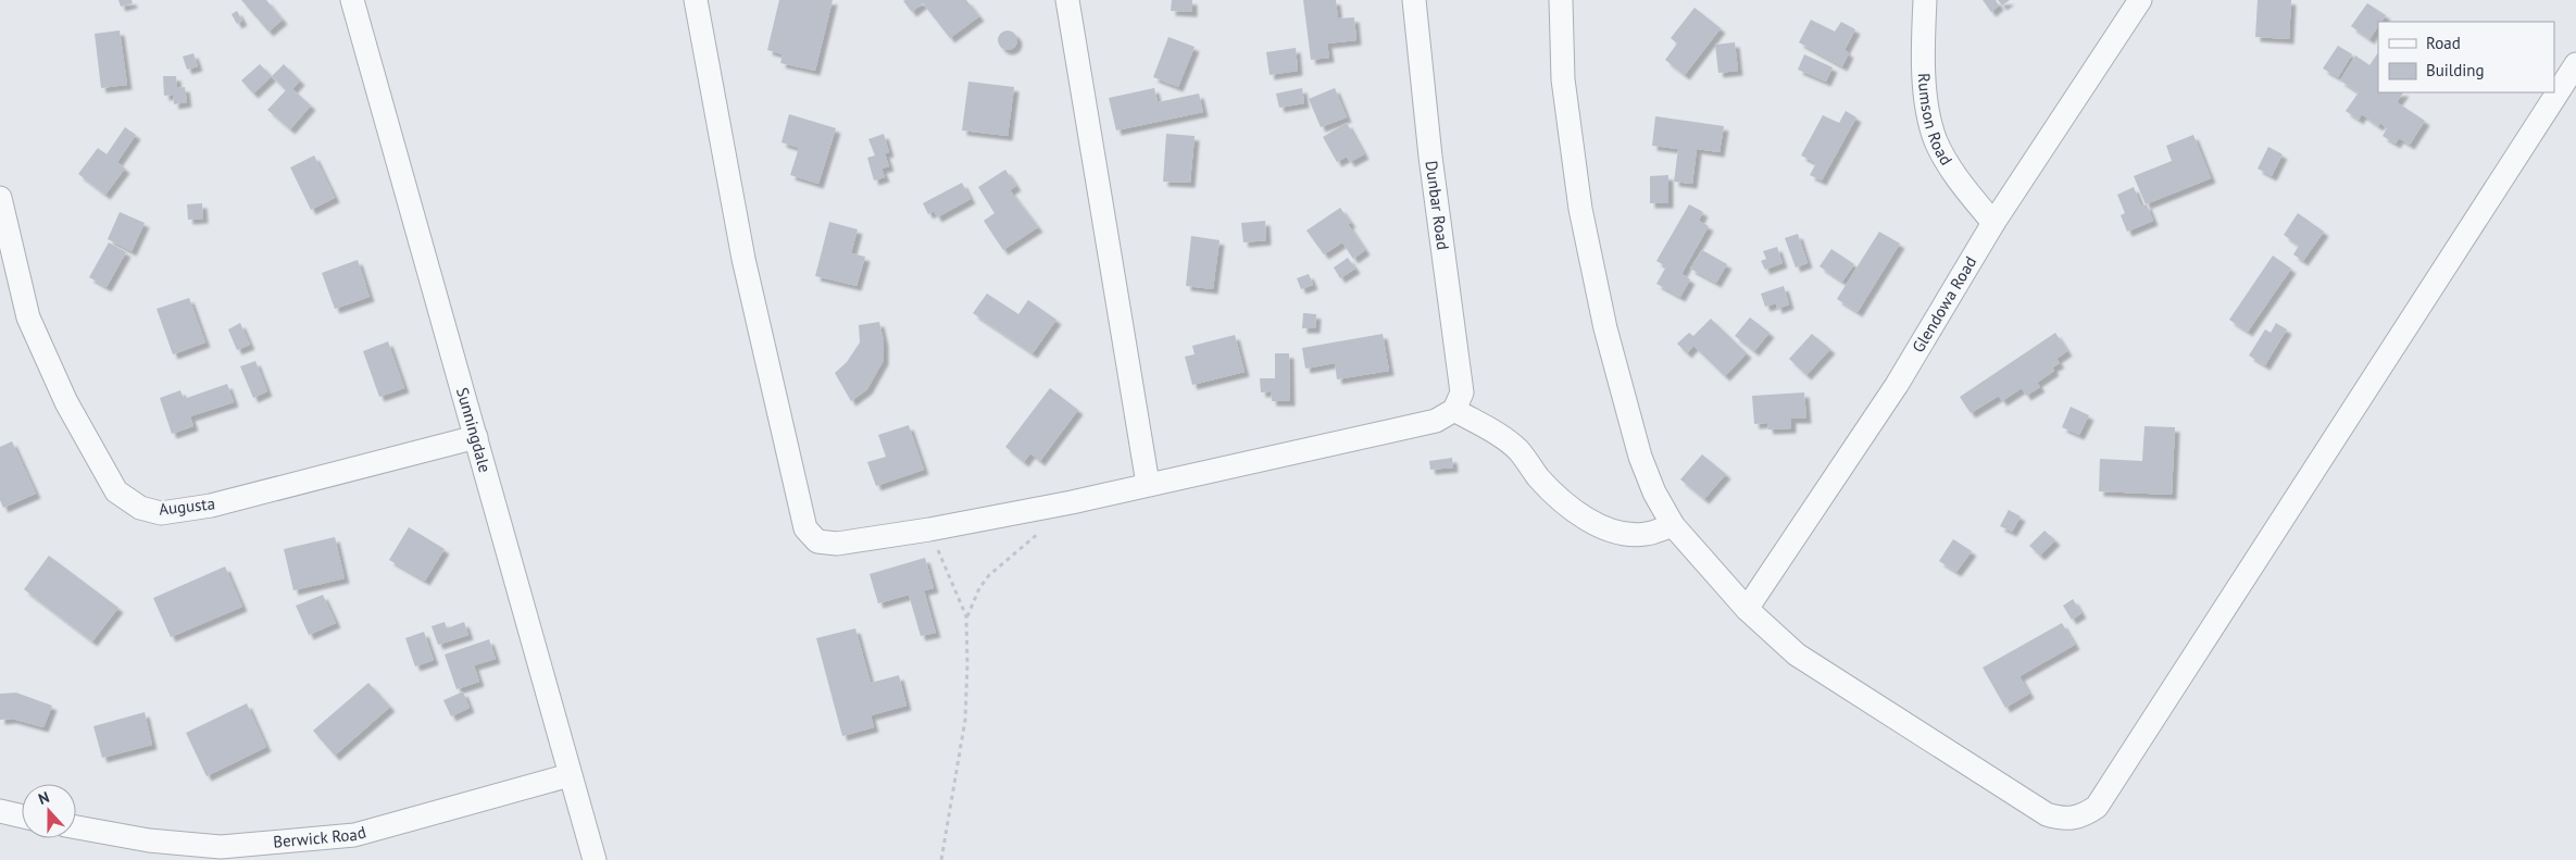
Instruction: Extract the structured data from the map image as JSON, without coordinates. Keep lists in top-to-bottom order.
{
  "streets": {
    "street": [
      "Rumson Road",
      "Dunbar Road",
      "Glendowa Road",
      "Sunningdale",
      "Augusta",
      "Berwick Road"
    ]
  },
  "crossings": [
    ["Rumson Road", "Glendowa Road"],
    ["Sunningdale", "Augusta"],
    ["Sunningdale", "Berwick Road"]
  ],
  "legend": ["Road", "Building"],
  "north": "top"
}
